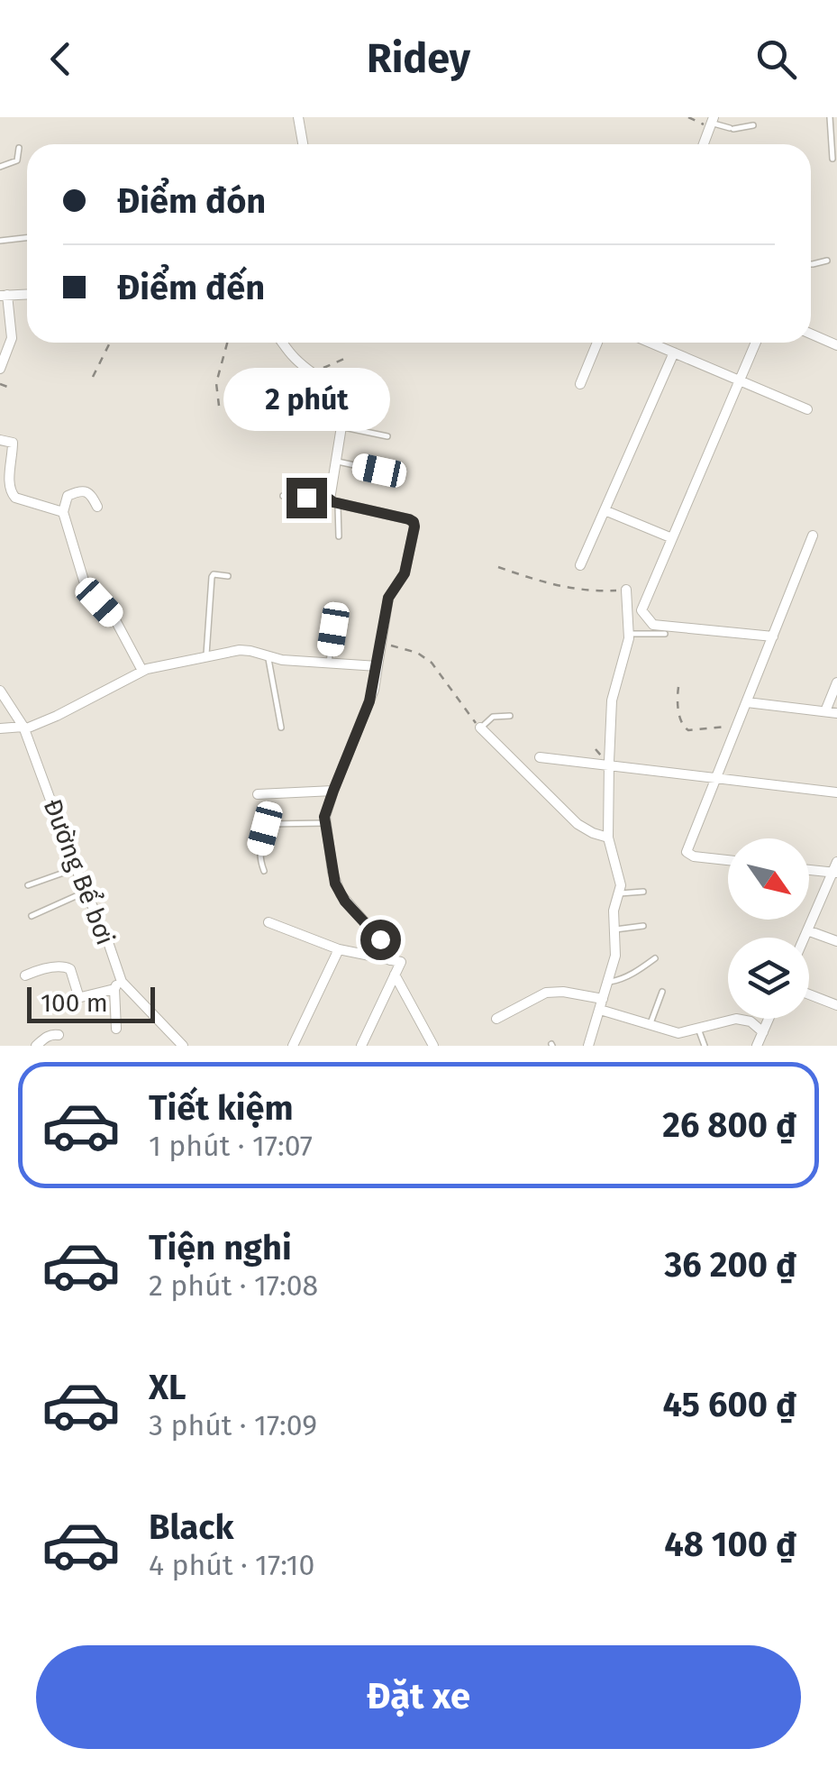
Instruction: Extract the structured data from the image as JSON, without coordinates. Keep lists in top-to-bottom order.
{
  "streets": {
    "street": ["Đường Bể bơi"]
  },
  "scale_bar": "100 m",
  "north": "bottom right",
  "page": {
    "header": "Ridey",
    "banner": ["Điểm đón", "Điểm đến"],
    "bubble": "2 phút",
    "scale": "100 m",
    "list": [
      {
        "name": "Tiết kiệm",
        "note": "1 phút · 17:07",
        "value": "26 800 ₫"
      },
      {
        "name": "Tiện nghi",
        "note": "2 phút · 17:08",
        "value": "36 200 ₫"
      },
      {
        "name": "XL",
        "note": "3 phút · 17:09",
        "value": "45 600 ₫"
      },
      {
        "name": "Black",
        "note": "4 phút · 17:10",
        "value": "48 100 ₫"
      }
    ],
    "buttons": "Đặt xe"
  }
}
